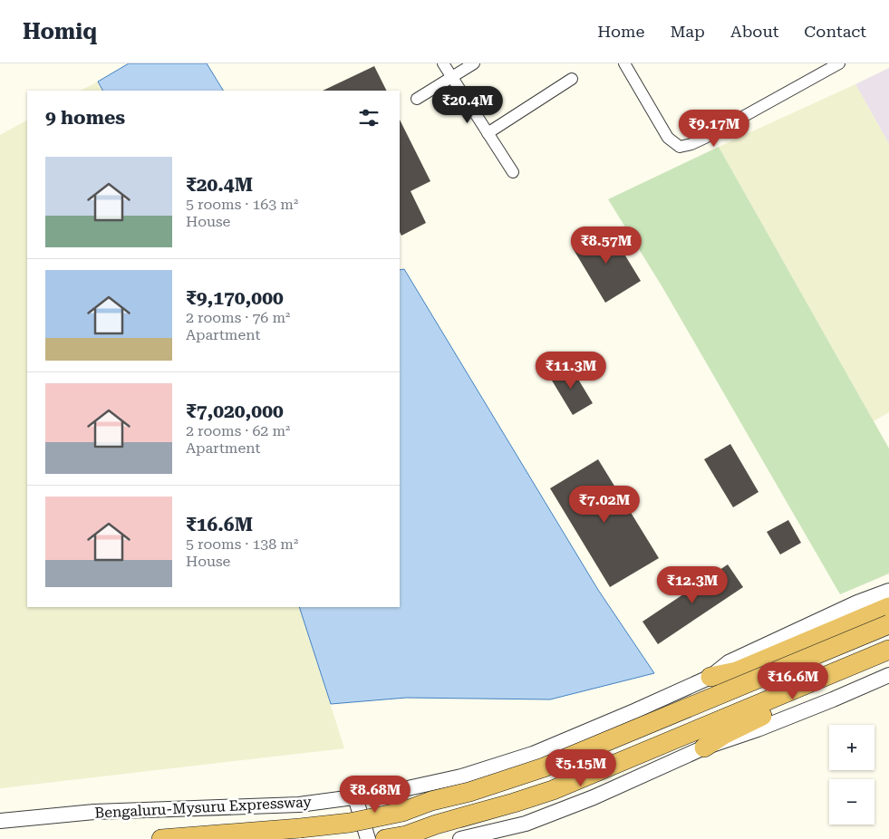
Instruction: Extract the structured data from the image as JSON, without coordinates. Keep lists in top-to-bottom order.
{
  "streets": {
    "highway": ["Bengaluru-Mysuru Expressway"]
  },
  "page": {
    "header": "Homiq",
    "nav": [
      "Home",
      "Map",
      "About",
      "Contact"
    ],
    "price": [
      "₹20.4M",
      "₹9.17M",
      "₹8.57M",
      "₹11.3M",
      "₹7.02M",
      "₹12.3M",
      "₹16.6M",
      "₹5.15M",
      "₹8.68M"
    ],
    "heading": "9 homes",
    "list": [
      {
        "name": "₹20.4M",
        "note": "5 rooms · 163 m² · House"
      },
      {
        "name": "₹9,170,000",
        "note": "2 rooms · 76 m² · Apartment"
      },
      {
        "name": "₹7,020,000",
        "note": "2 rooms · 62 m² · Apartment"
      },
      {
        "name": "₹16.6M",
        "note": "5 rooms · 138 m² · House"
      }
    ],
    "map_buttons": ["+", "−"]
  }
}
